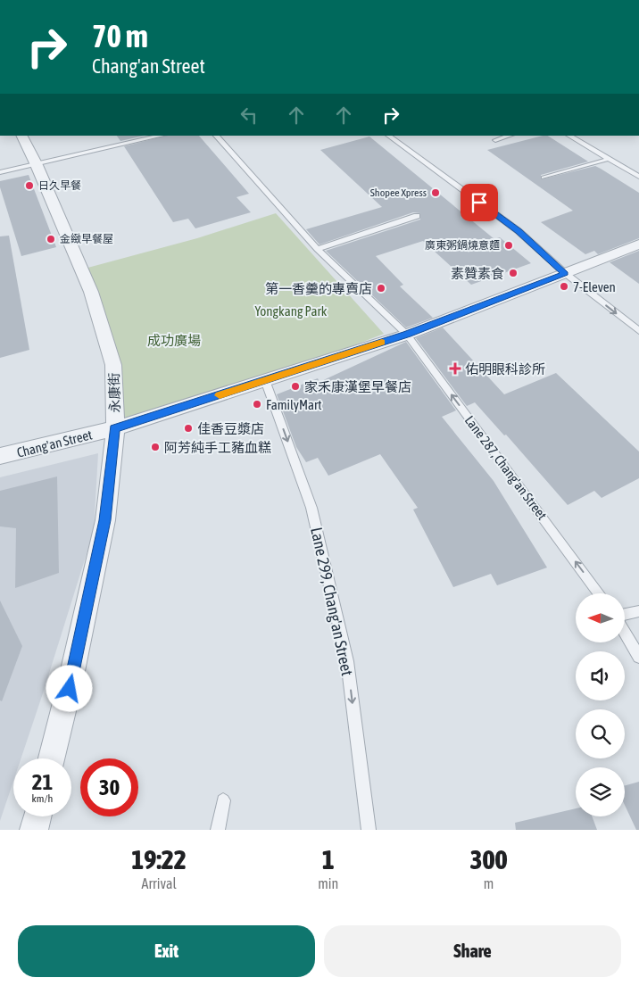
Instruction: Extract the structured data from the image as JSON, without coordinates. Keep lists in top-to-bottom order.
{
  "streets": {
    "street": ["永康街", "Chang'an Street"],
    "lane": ["Lane 287, Chang'an Street", "Lane 299, Chang'an Street"]
  },
  "crossings": [
    ["永康街", "Chang'an Street"],
    ["Chang'an Street", "Lane 287, Chang'an Street"],
    ["Chang'an Street", "Lane 299, Chang'an Street"]
  ],
  "one_way": ["Lane 287, Chang'an Street", "Lane 299, Chang'an Street"],
  "parks": ["Yongkang Park", "成功廣場"],
  "places": {
    "other": [
      "日久早餐",
      "Shopee Xpress",
      "金緻早餐屋",
      "廣東粥鍋燒意麵",
      "素贊素食",
      "7-Eleven",
      "第一香羹的專賣店",
      "家禾康漢堡早餐店",
      "FamilyMart",
      "佳香豆漿店",
      "阿芳純手工豬血糕"
    ],
    "health": ["佑明眼科診所"]
  },
  "north": "left",
  "page": {
    "turn": ["70 m", "Chang'an Street"],
    "speed": "21 km/h",
    "limit": "30",
    "eta": [
      "19:22",
      "Arrival",
      "1",
      "min",
      "300",
      "m"
    ],
    "buttons": ["Exit", "Share"]
  }
}
